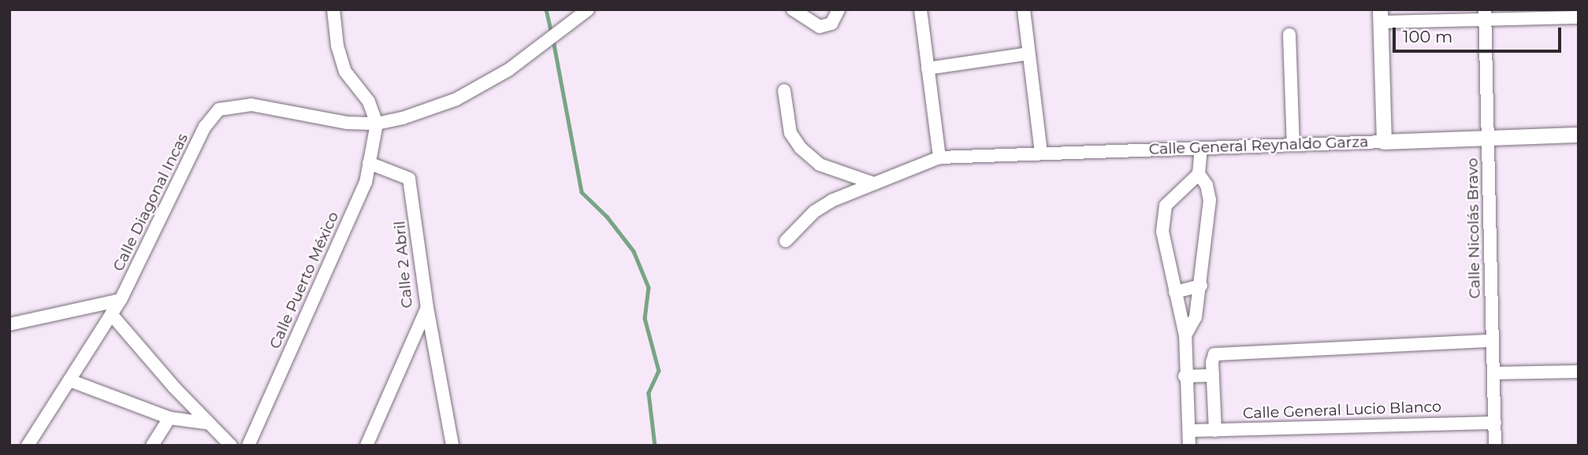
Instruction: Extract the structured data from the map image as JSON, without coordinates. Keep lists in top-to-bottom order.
{
  "streets": {
    "main road": ["Calle General Reynaldo Garza"],
    "street": [
      "Calle Diagonal Incas",
      "Calle Nicolás Bravo",
      "Calle 2 Abril",
      "Calle Puerto México",
      "Calle General Lucio Blanco"
    ]
  },
  "crossings": [
    ["Calle General Reynaldo Garza", "Calle Nicolás Bravo"],
    ["Calle Diagonal Incas", "Calle Puerto México"],
    ["Calle Nicolás Bravo", "Calle General Lucio Blanco"],
    ["Calle 2 Abril", "Calle Puerto México"]
  ],
  "scale_bar": "100 m"
}
